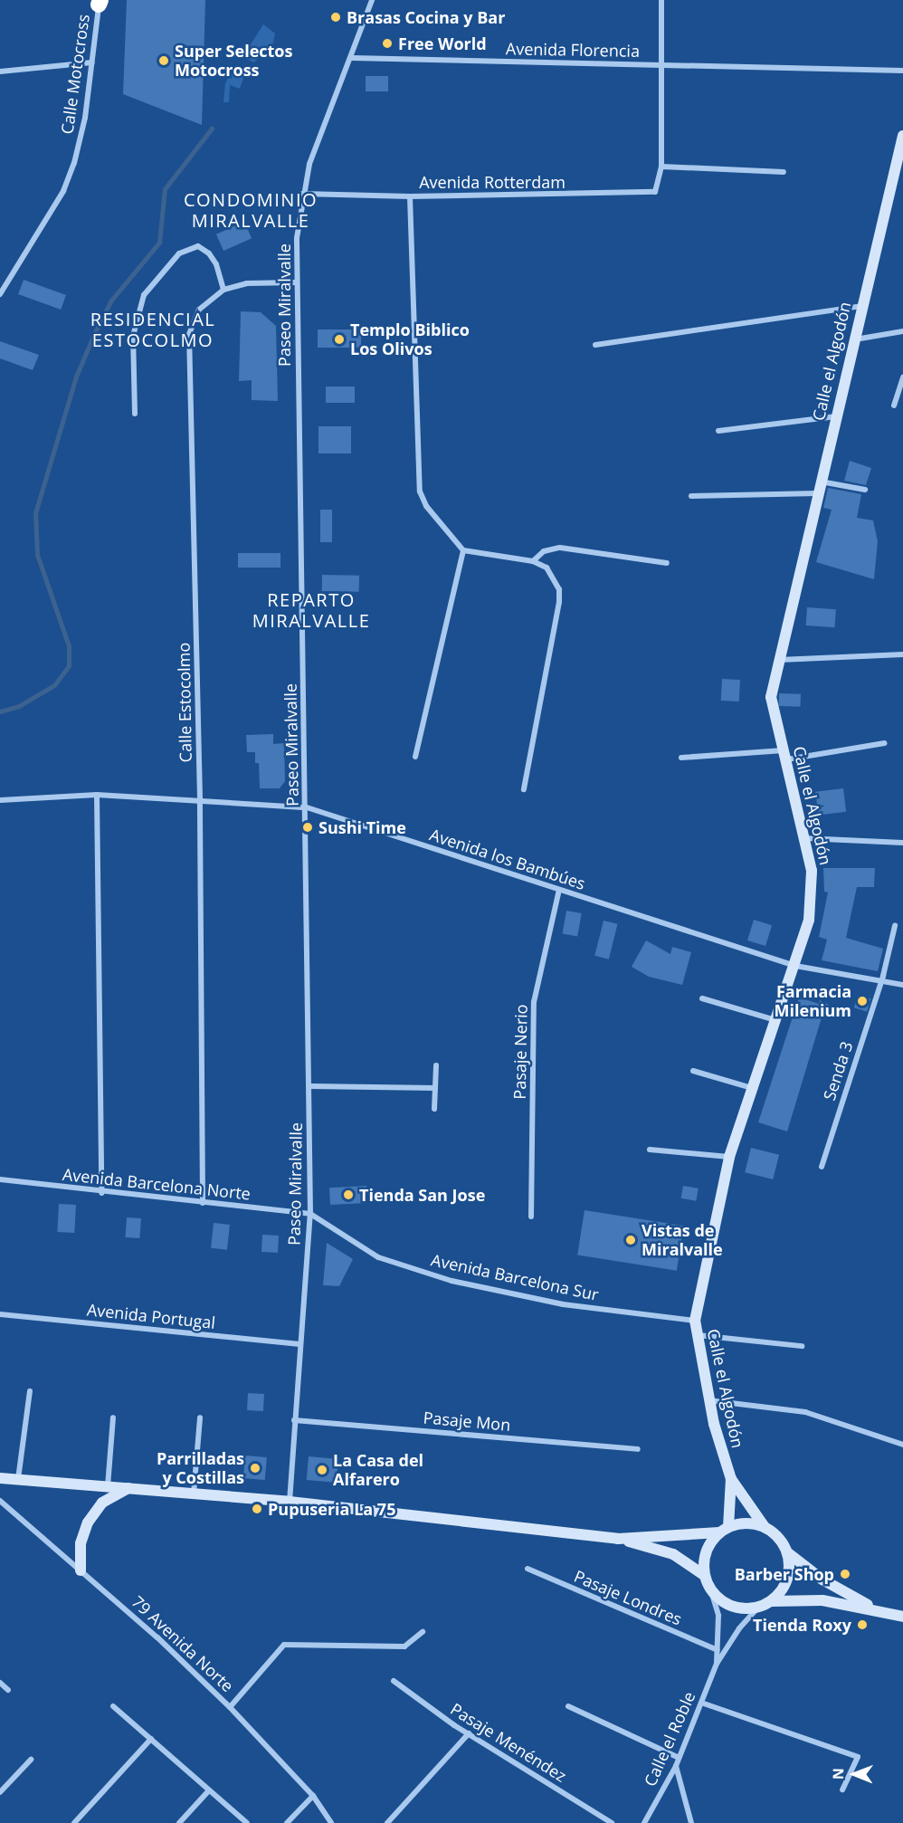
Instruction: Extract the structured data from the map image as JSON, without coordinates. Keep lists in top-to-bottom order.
{
  "streets": {
    "street": [
      "Avenida Florencia",
      "Calle Motocross",
      "Avenida Rotterdam",
      "Paseo Miralvalle",
      "Calle el Algodón",
      "Calle Estocolmo",
      "Avenida los Bambúes",
      "Pasaje Nerio",
      "Senda 3",
      "Avenida Barcelona Norte",
      "Avenida Barcelona Sur",
      "Avenida Portugal",
      "Pasaje Mon",
      "Pasaje Londres",
      "79 Avenida Norte",
      "Calle el Roble",
      "Pasaje Menéndez"
    ]
  },
  "crossings": [
    ["Avenida Florencia", "Paseo Miralvalle"],
    ["Avenida Rotterdam", "Paseo Miralvalle"],
    ["Paseo Miralvalle", "Calle Estocolmo"],
    ["Paseo Miralvalle", "Avenida los Bambúes"],
    ["Paseo Miralvalle", "Avenida Barcelona Norte"],
    ["Paseo Miralvalle", "Avenida Barcelona Sur"],
    ["Paseo Miralvalle", "Avenida Portugal"],
    ["Paseo Miralvalle", "Pasaje Mon"],
    ["Calle el Algodón", "Avenida los Bambúes"],
    ["Calle el Algodón", "Avenida Barcelona Sur"],
    ["Calle el Algodón", "Calle el Roble"],
    ["Calle Estocolmo", "Avenida los Bambúes"],
    ["Calle Estocolmo", "Avenida Barcelona Norte"],
    ["Avenida los Bambúes", "Pasaje Nerio"],
    ["Avenida los Bambúes", "Senda 3"],
    ["Avenida Barcelona Norte", "Avenida Barcelona Sur"],
    ["Pasaje Londres", "Calle el Roble"]
  ],
  "districts": ["CONDOMINIO MIRALVALLE", "RESIDENCIAL ESTOCOLMO", "REPARTO MIRALVALLE"],
  "places": [
    "Brasas Cocina y Bar",
    "Free World",
    "Super Selectos Motocross",
    "Templo Biblico Los Olivos",
    "Sushi Time",
    "Farmacia Milenium",
    "Tienda San Jose",
    "Vistas de Miralvalle",
    "Parrilladas y Costillas",
    "La Casa del Alfarero",
    "Pupuseria La 75",
    "Barber Shop",
    "Tienda Roxy"
  ],
  "north": "left"
}
